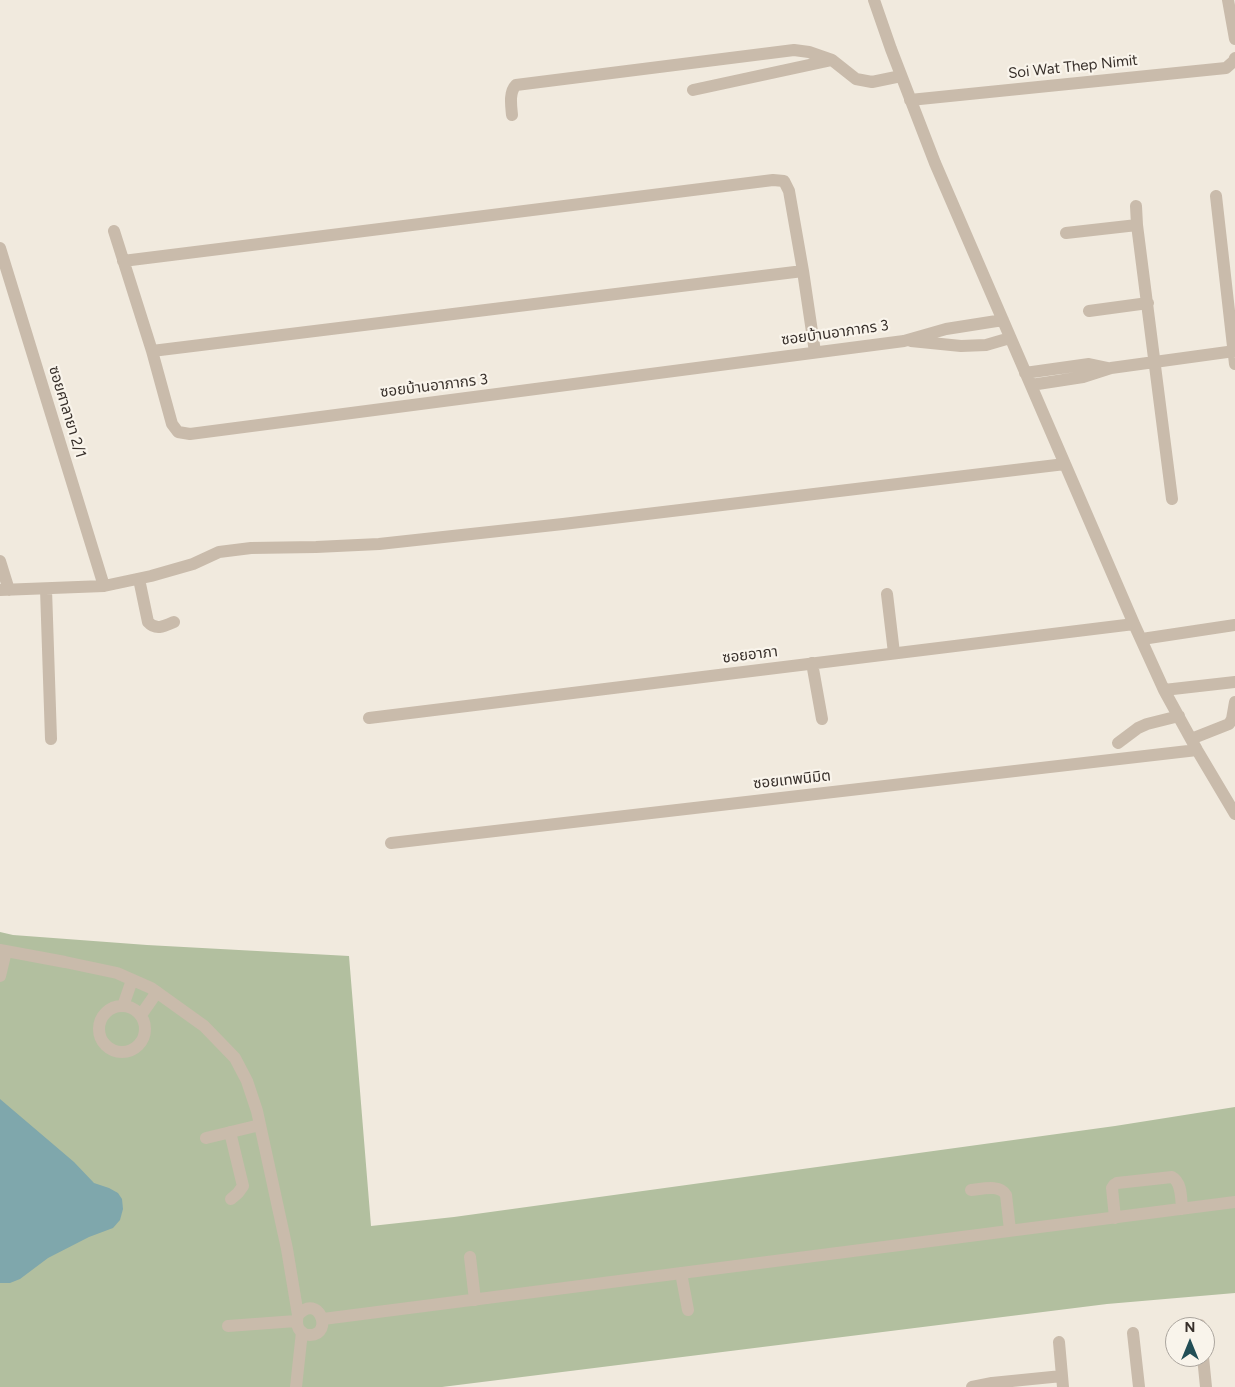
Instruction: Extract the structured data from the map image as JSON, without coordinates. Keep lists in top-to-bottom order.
{
  "streets": {
    "street": [
      "Soi Wat Thep Nimit",
      "ซอยบ้านอาภากร 3",
      "ซอยศาลายา 2/1",
      "ซอยอาภา",
      "ซอยเทพนิมิต"
    ]
  },
  "north": "top"
}
